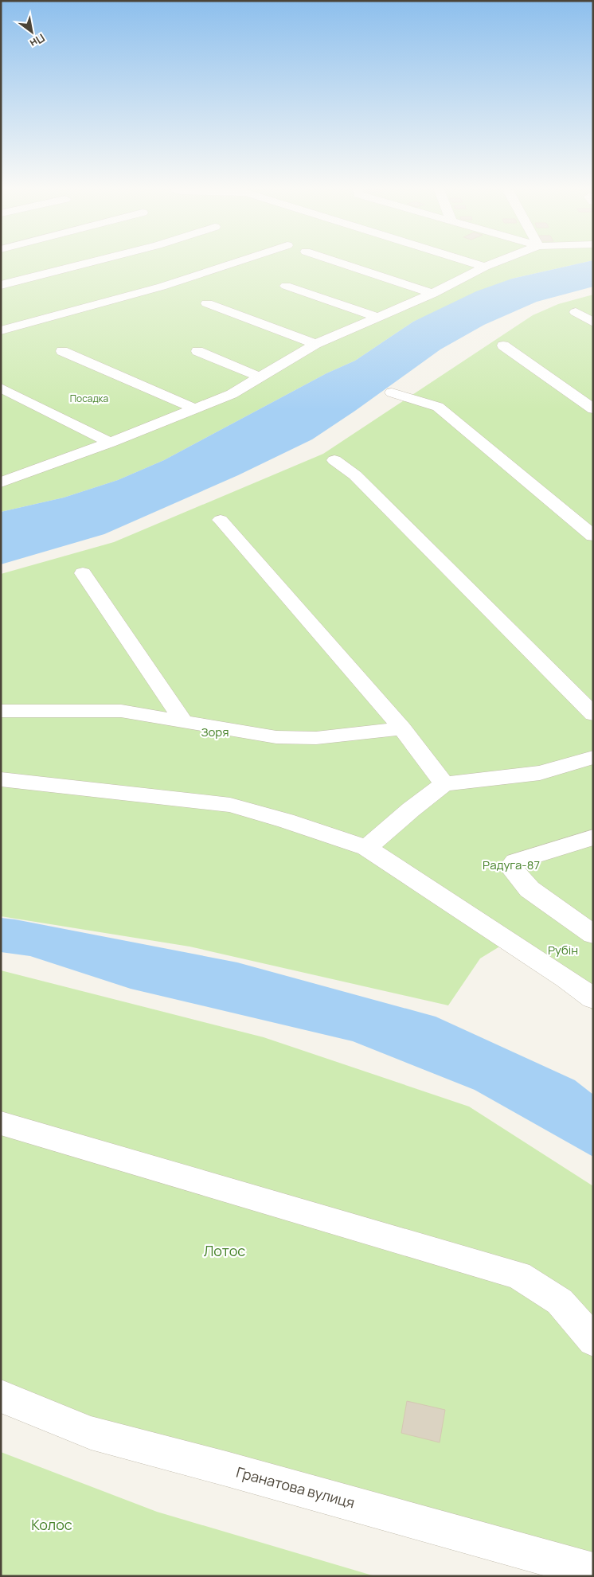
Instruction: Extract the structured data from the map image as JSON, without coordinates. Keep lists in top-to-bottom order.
{
  "streets": {
    "street": ["Гранатова вулиця"]
  },
  "parks": [
    "Посадка",
    "Зоря",
    "Радуга-87",
    "Рубін",
    "Лотос",
    "Колос"
  ],
  "north": "bottom right"
}
